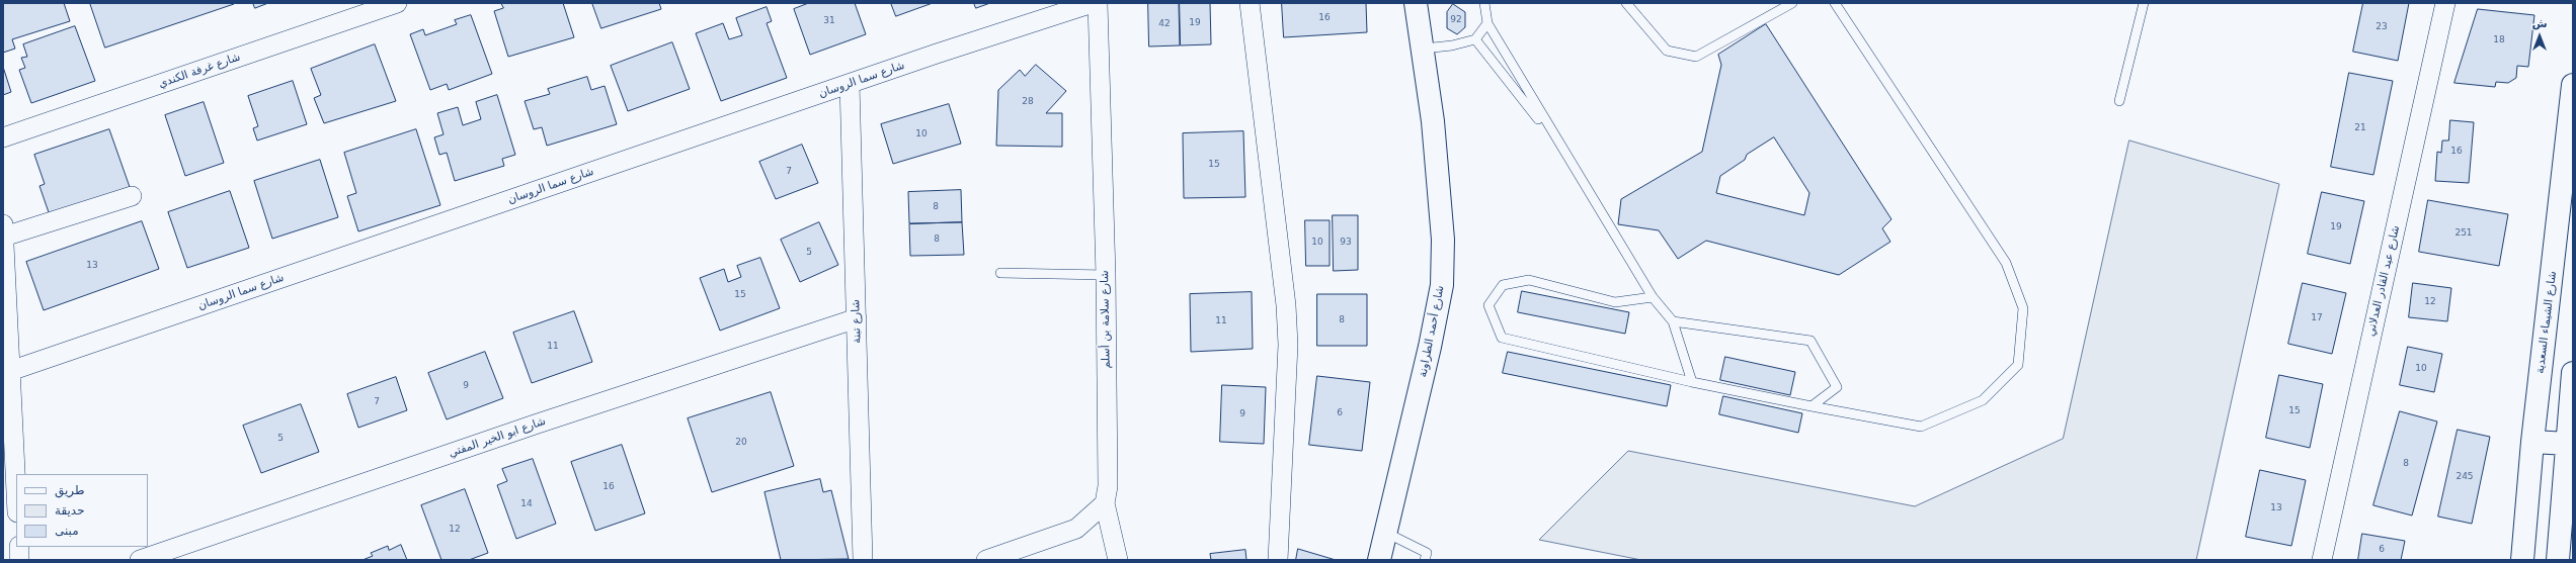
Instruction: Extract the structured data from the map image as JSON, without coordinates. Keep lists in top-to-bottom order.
{
  "streets": {
    "main road": ["شارع الشيماء السعدية", "شارع أحمد الطراونة"],
    "street": [
      "شارع غرفة الكندي",
      "شارع سما الروسان",
      "شارع عبد القادر العدلاني",
      "شارع سلامة بن أسلم",
      "شارع تبنة",
      "شارع ابو الخير المفتي"
    ]
  },
  "crossings": [
    ["شارع سما الروسان", "شارع تبنة"],
    ["شارع تبنة", "شارع ابو الخير المفتي"]
  ],
  "house_numbers": [
    "16",
    "92",
    "31",
    "19",
    "42",
    "23",
    "18",
    "28",
    "21",
    "10",
    "16",
    "15",
    "7",
    "8",
    "19",
    "251",
    "8",
    "10",
    "93",
    "5",
    "13",
    "15",
    "12",
    "17",
    "8",
    "11",
    "11",
    "10",
    "9",
    "7",
    "15",
    "6",
    "9",
    "5",
    "20",
    "8",
    "245",
    "16",
    "14",
    "13",
    "12",
    "6"
  ],
  "legend": ["طريق", "حديقة", "مبنى"],
  "north": "top"
}
